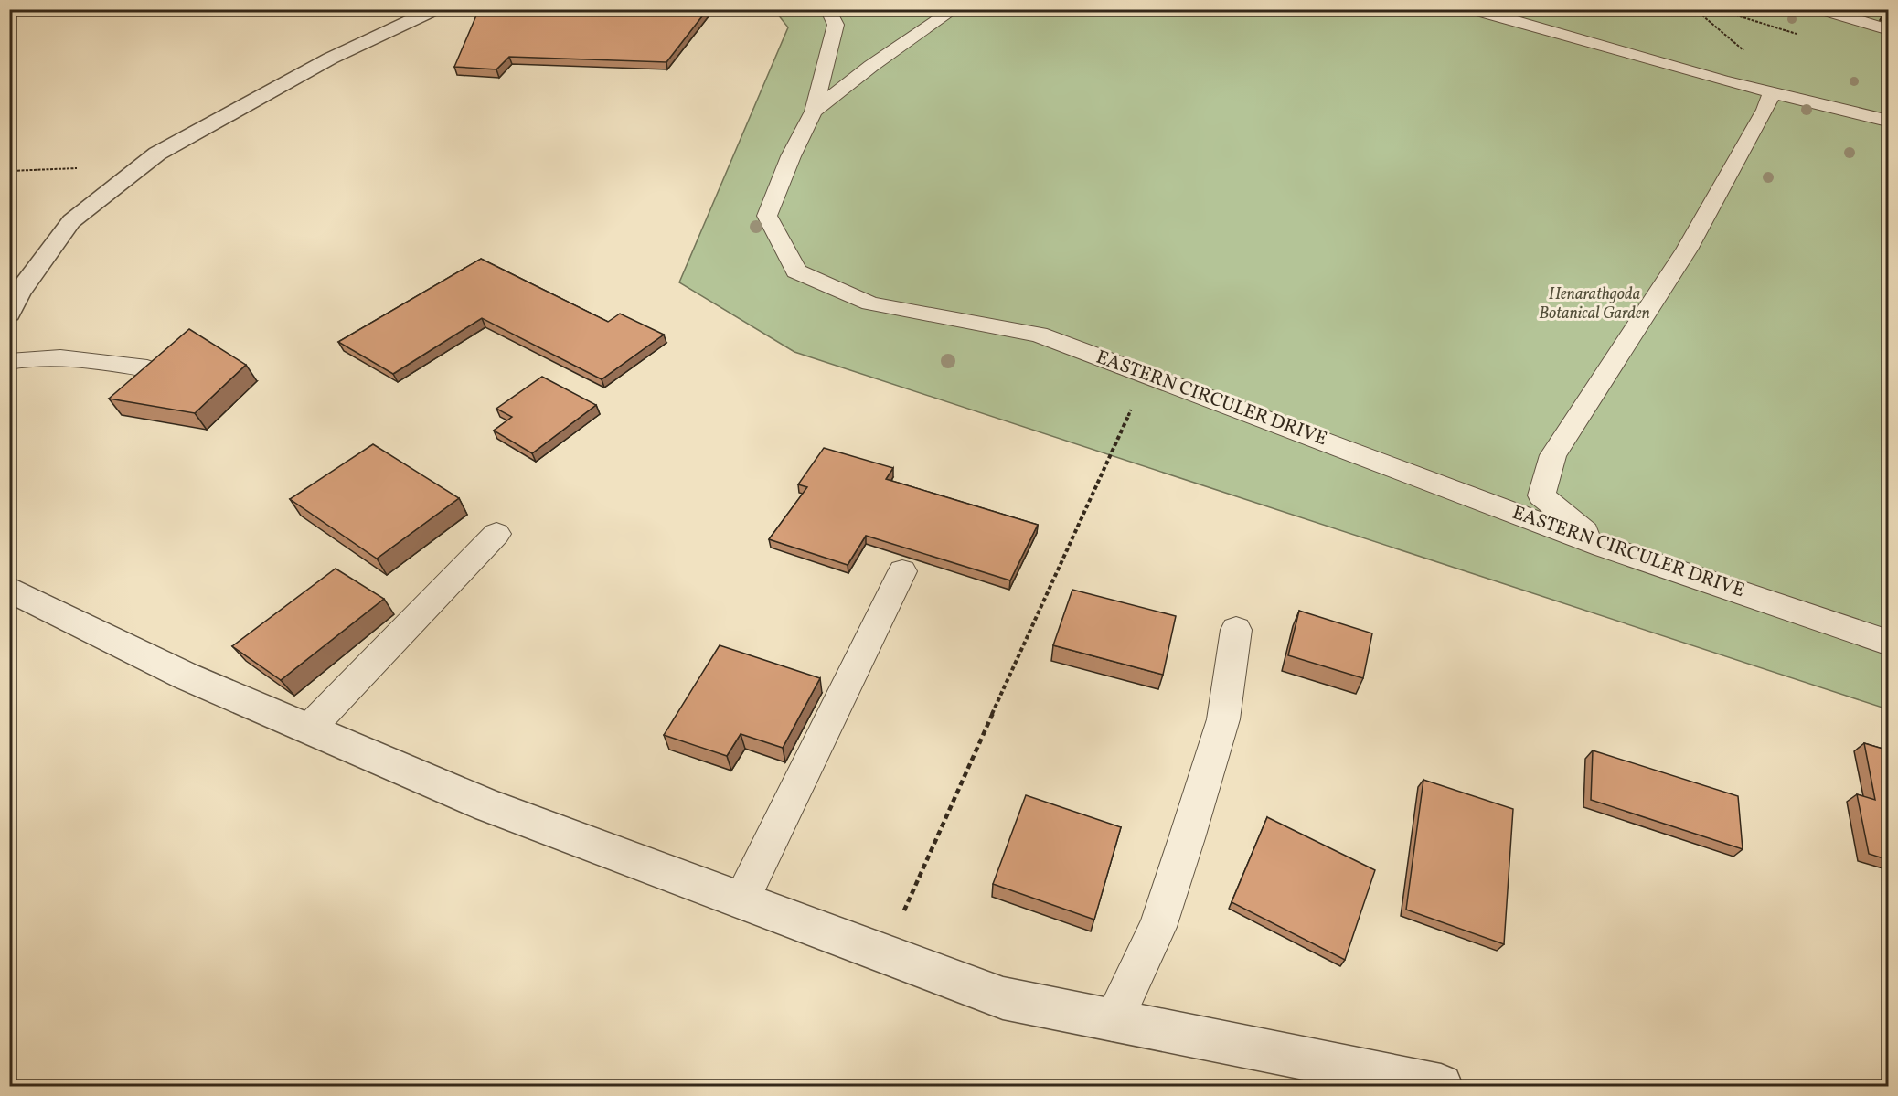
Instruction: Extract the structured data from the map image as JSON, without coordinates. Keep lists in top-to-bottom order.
{
  "streets": {
    "lane": ["EASTERN CIRCULER DRIVE"]
  },
  "parks": ["Henarathgoda Botanical Garden"]
}
